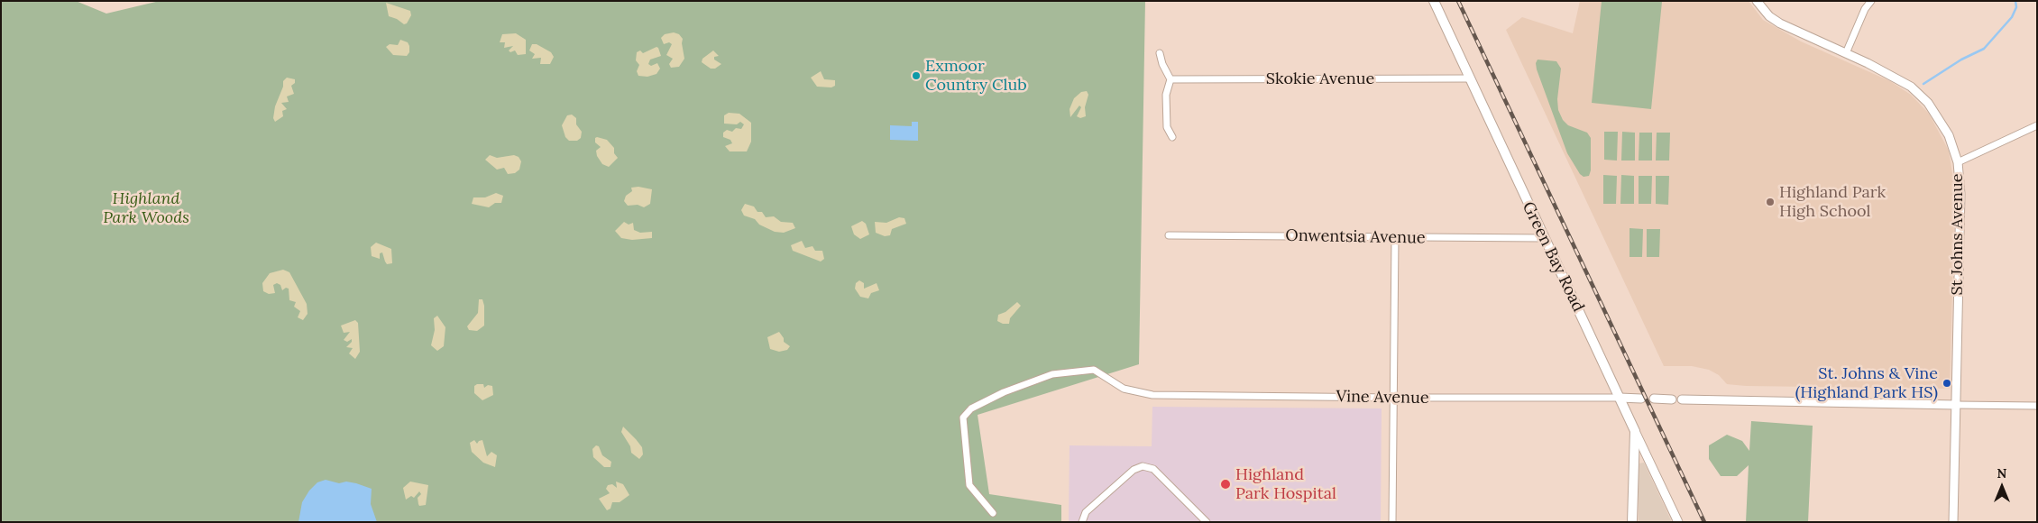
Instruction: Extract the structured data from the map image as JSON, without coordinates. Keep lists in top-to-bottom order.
{
  "streets": {
    "main road": ["Green Bay Road"],
    "street": [
      "Skokie Avenue",
      "St Johns Avenue",
      "Onwentsia Avenue",
      "Vine Avenue"
    ]
  },
  "crossings": [
    ["Skokie Avenue", "Green Bay Road"],
    ["Onwentsia Avenue", "Green Bay Road"],
    ["Green Bay Road", "Vine Avenue"]
  ],
  "parks": ["Highland Park Woods"],
  "places": [
    "Exmoor Country Club",
    "Highland Park High School",
    "St. Johns & Vine (Highland Park HS)",
    "Highland Park Hospital"
  ],
  "north": "top"
}
